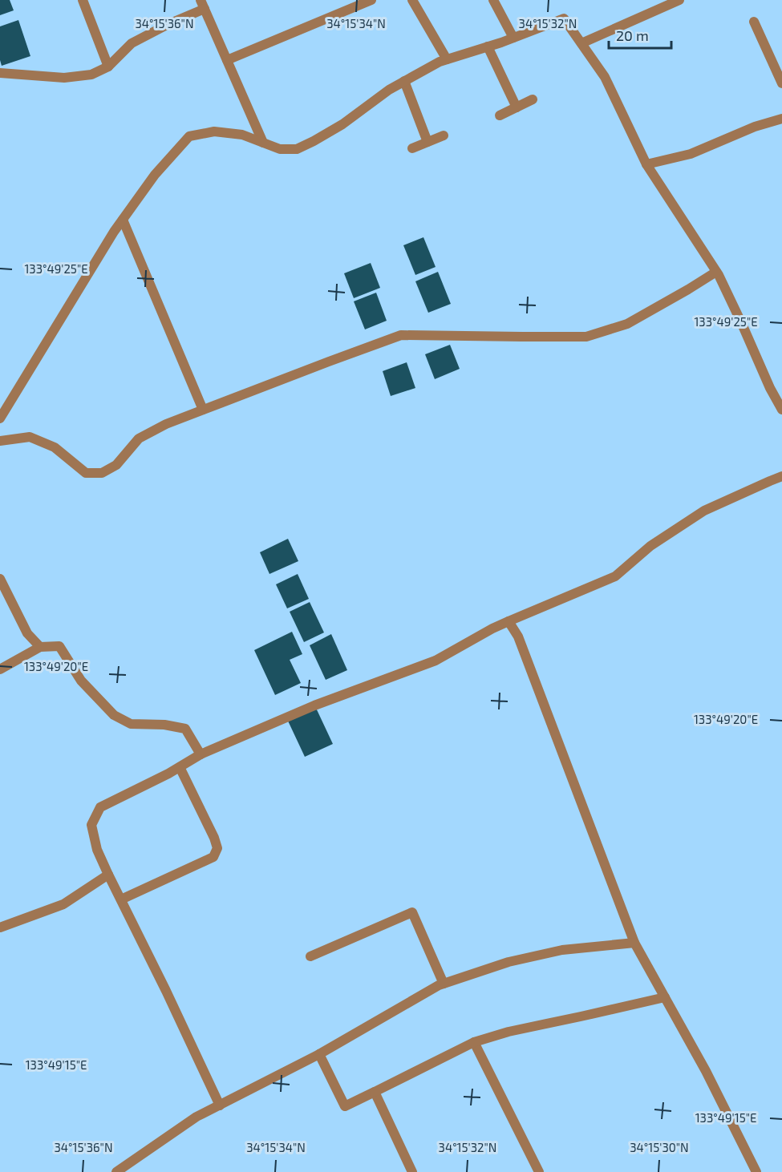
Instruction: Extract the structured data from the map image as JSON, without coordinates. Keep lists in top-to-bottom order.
{
  "scale_bar": "20 m",
  "coordinates": [
    "34°15'36\"N",
    "34°15'34\"N",
    "34°15'32\"N",
    "133°49'25\"E",
    "133°49'20\"E",
    "133°49'15\"E",
    "34°15'30\"N"
  ]
}
